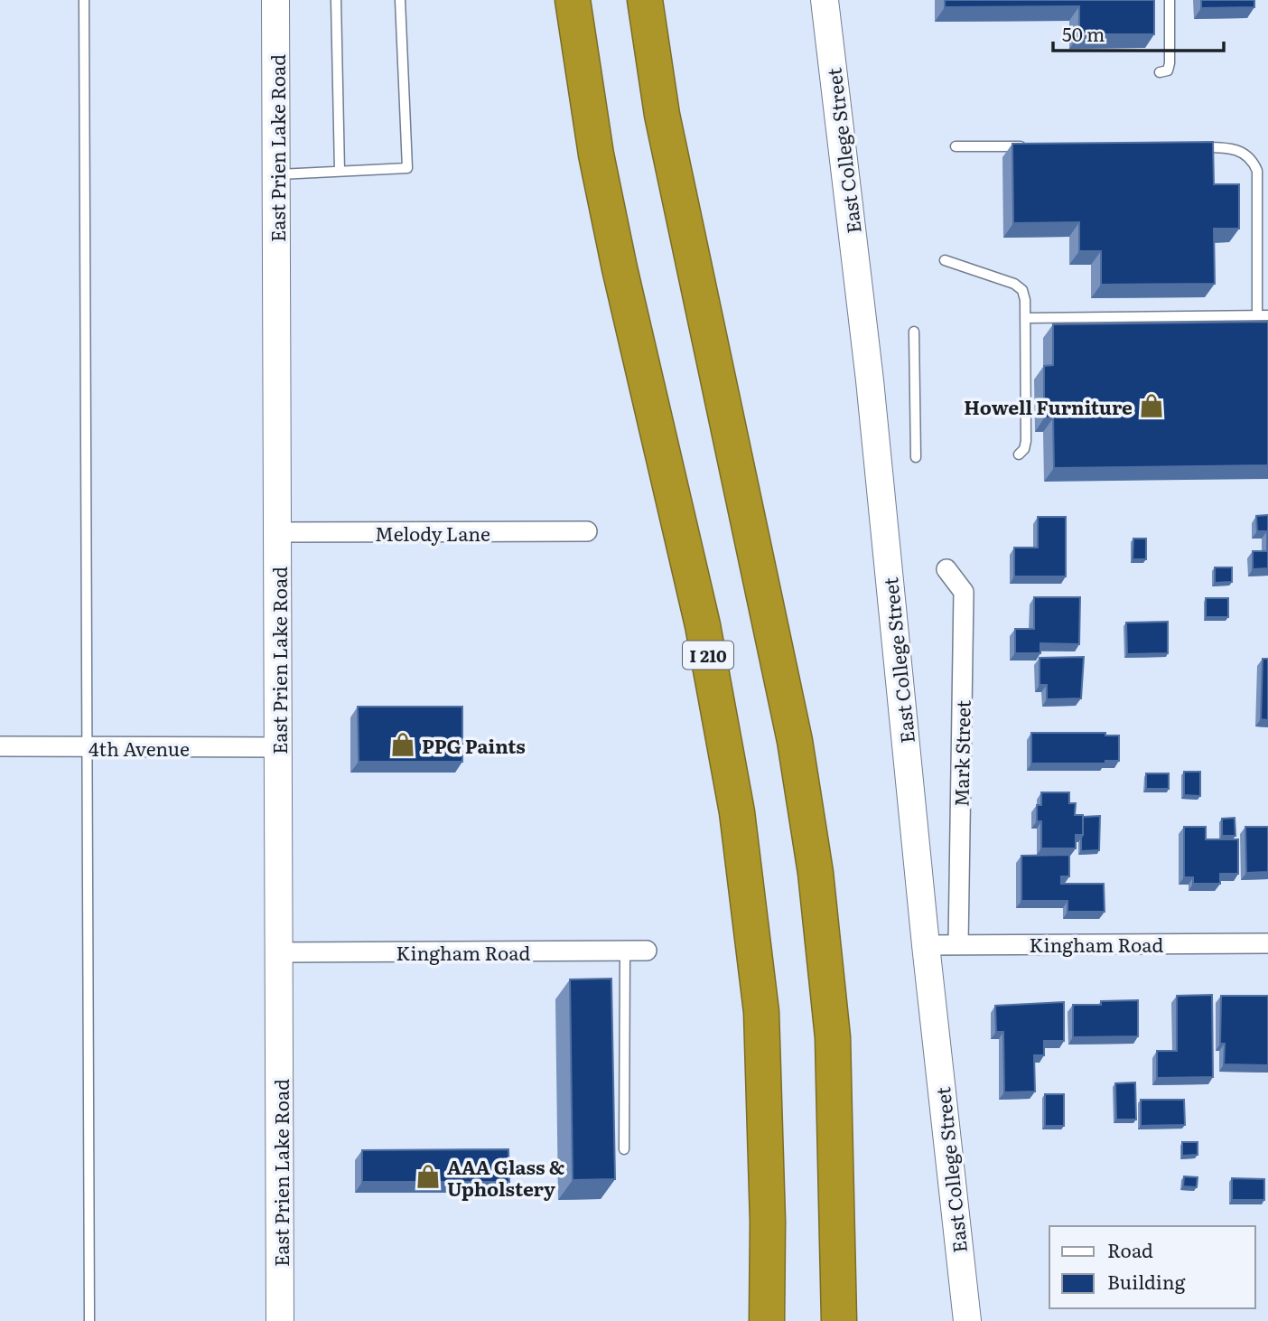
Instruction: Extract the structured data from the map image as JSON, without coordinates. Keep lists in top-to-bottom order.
{
  "streets": {
    "highway": ["I 210"],
    "street": [
      "East Prien Lake Road",
      "East College Street",
      "Melody Lane",
      "4th Avenue",
      "Mark Street",
      "Kingham Road"
    ]
  },
  "crossings": [
    ["East Prien Lake Road", "Melody Lane"],
    ["East Prien Lake Road", "4th Avenue"],
    ["East Prien Lake Road", "Kingham Road"],
    ["East College Street", "Kingham Road"],
    ["Mark Street", "Kingham Road"]
  ],
  "places": {
    "shop": ["Howell Furniture", "PPG Paints", "AAA Glass & Upholstery"]
  },
  "legend": ["Road", "Building"],
  "scale_bar": "50 m"
}
